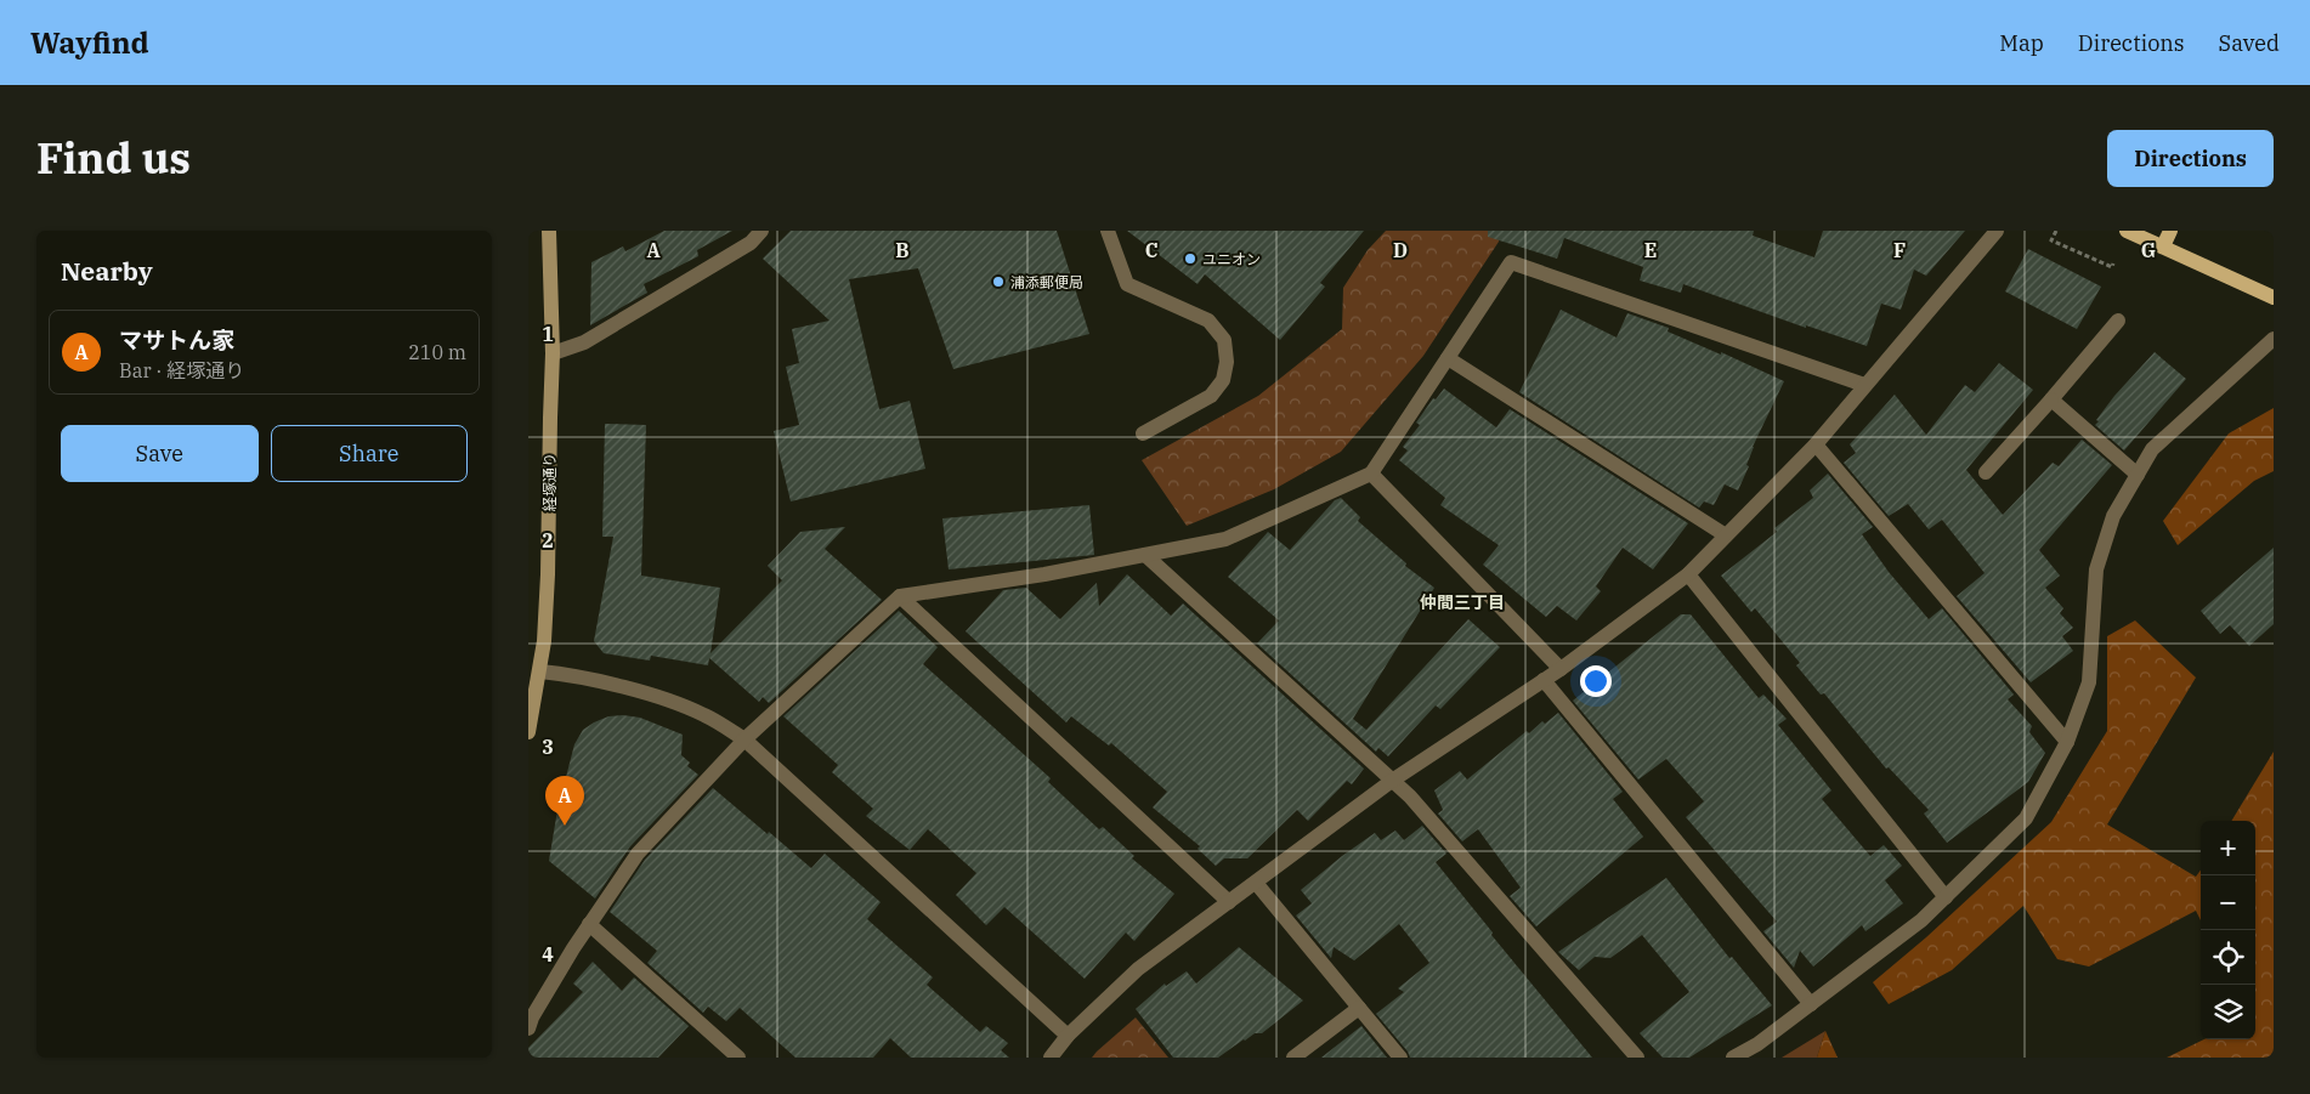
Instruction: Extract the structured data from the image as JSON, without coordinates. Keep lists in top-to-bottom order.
{
  "streets": {
    "main road": ["経塚通り"]
  },
  "districts": ["仲間三丁目"],
  "places": ["ユニオン", "浦添郵便局"],
  "page": {
    "header": "Wayfind",
    "nav": ["Map", "Directions", "Saved"],
    "title": "Find us",
    "buttons": [
      "Directions",
      ["Save", "Share"]
    ],
    "heading": "Nearby",
    "list": [
      {
        "mark": "A",
        "name": "マサトん家",
        "note": "Bar · 経塚通り",
        "value": "210 m"
      }
    ],
    "pins": "A",
    "map_buttons": ["+", "−"]
  },
  "grid": {
    "columns": [
      "A",
      "B",
      "C",
      "D",
      "E",
      "F",
      "G"
    ],
    "rows": [
      "1",
      "2",
      "3",
      "4"
    ]
  }
}
